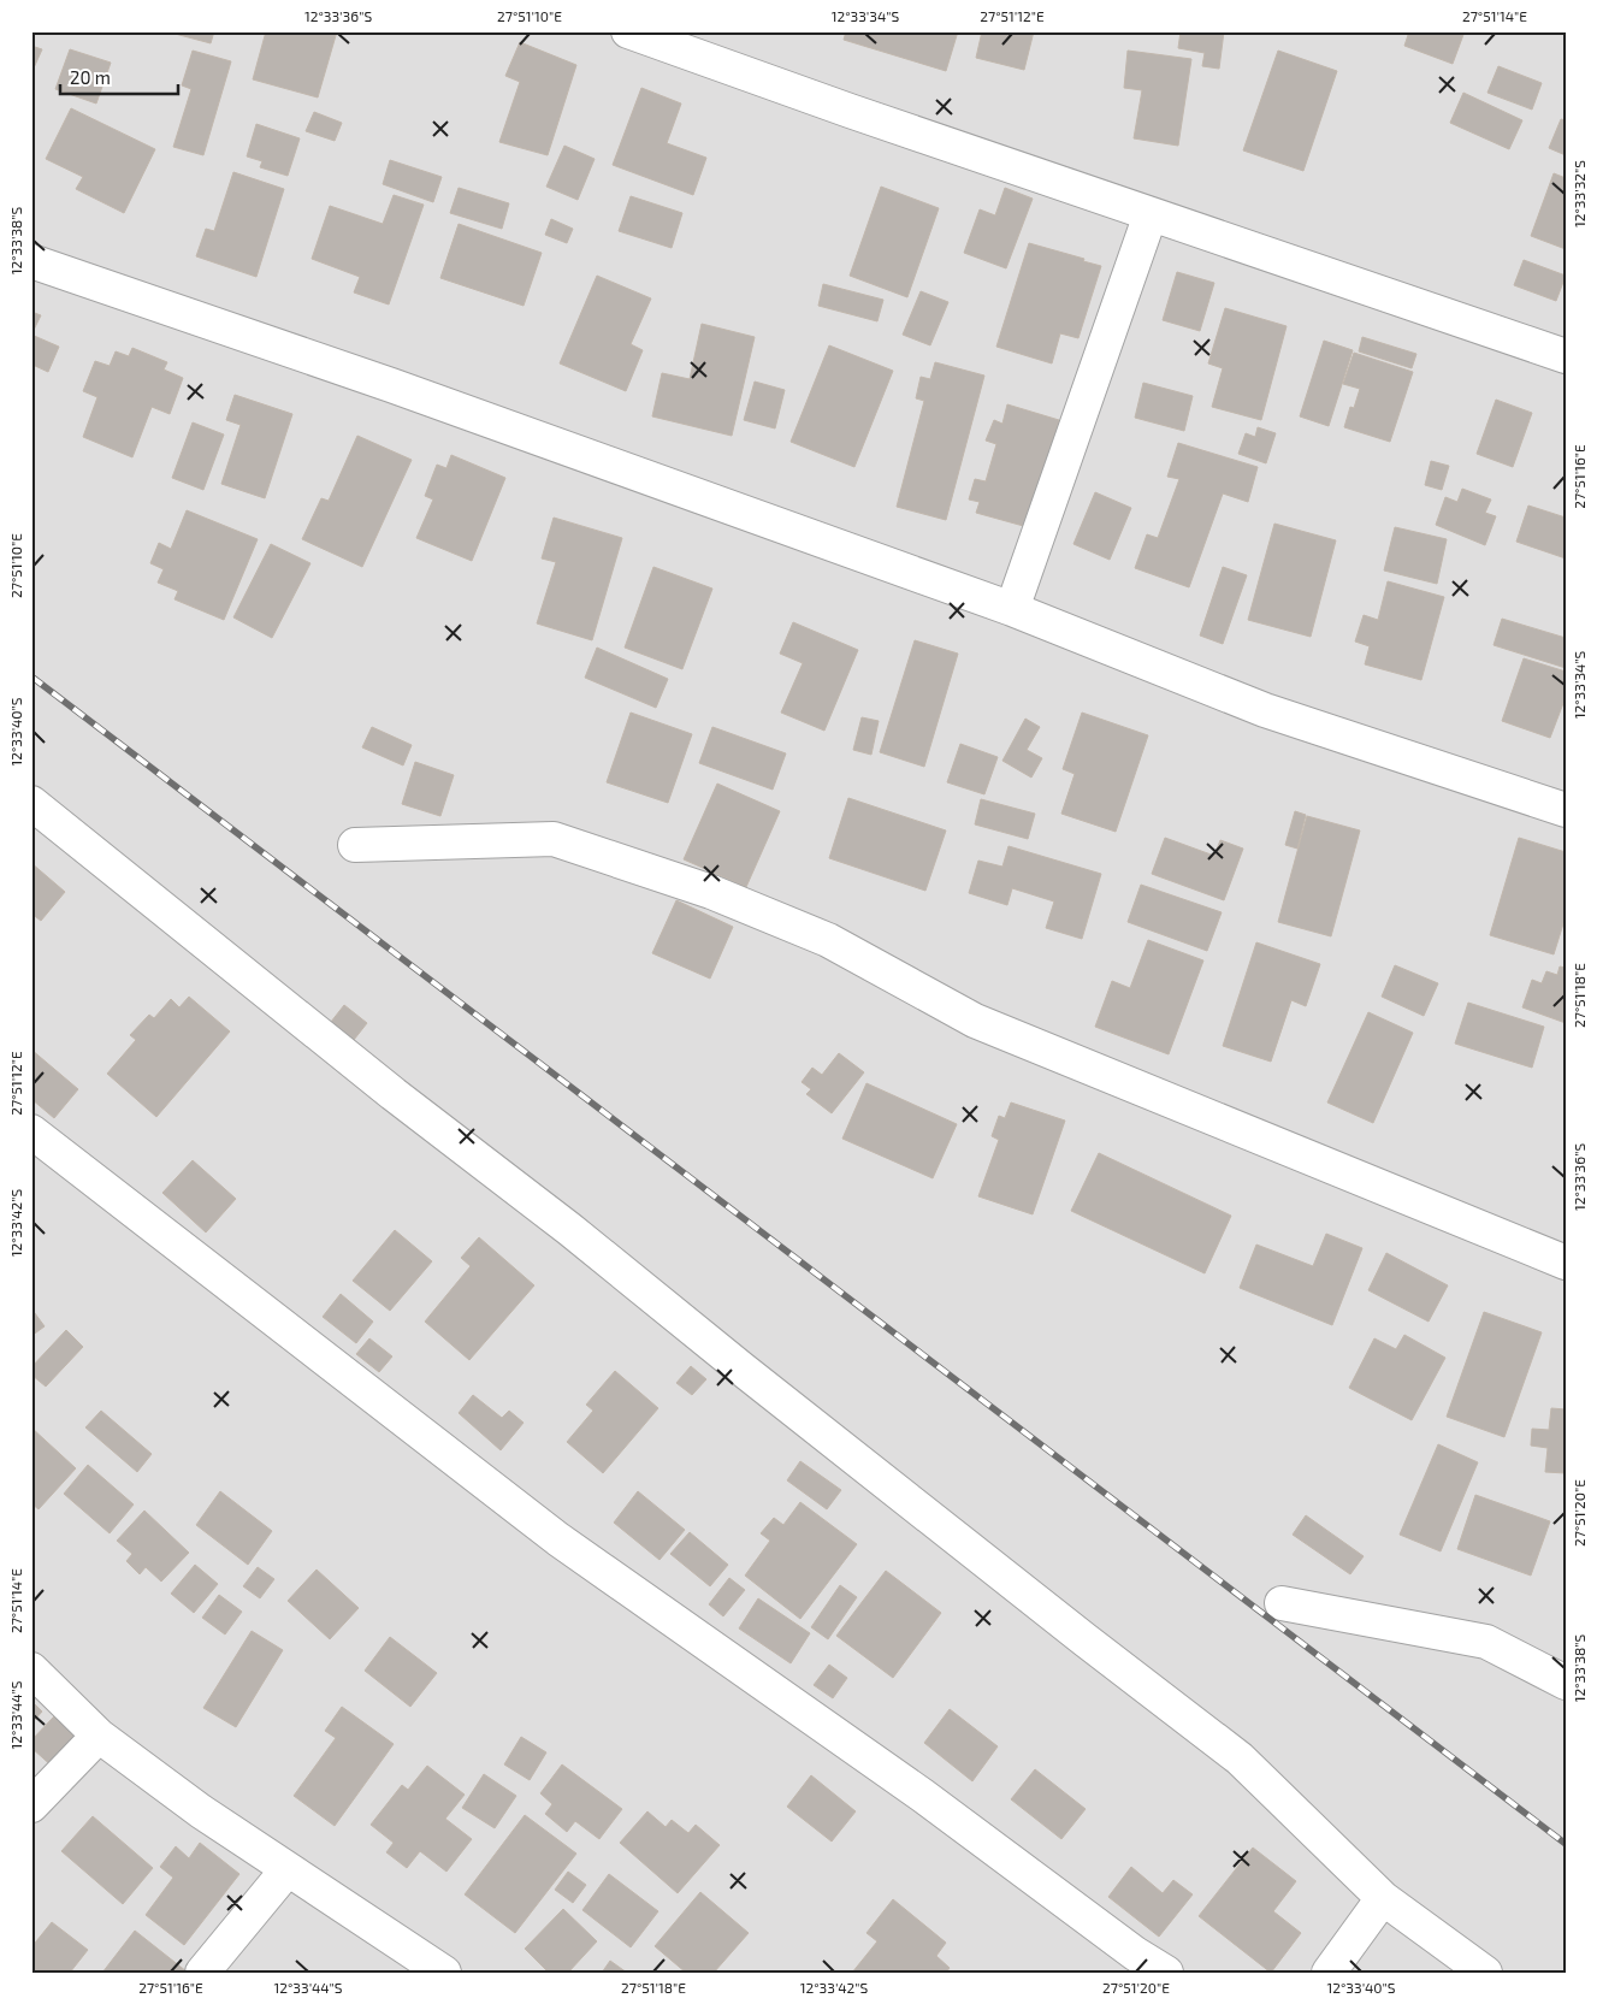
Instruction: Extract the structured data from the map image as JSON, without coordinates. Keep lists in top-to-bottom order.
{
  "scale_bar": "20 m",
  "coordinates": [
    "12°33'36\"S",
    "27°51'10\"E",
    "12°33'34\"S",
    "27°51'12\"E",
    "27°51'14\"E",
    "12°33'32\"S",
    "12°33'38\"S",
    "27°51'16\"E",
    "12°33'40\"S",
    "27°51'18\"E",
    "12°33'42\"S",
    "27°51'20\"E",
    "12°33'44\"S"
  ]
}
